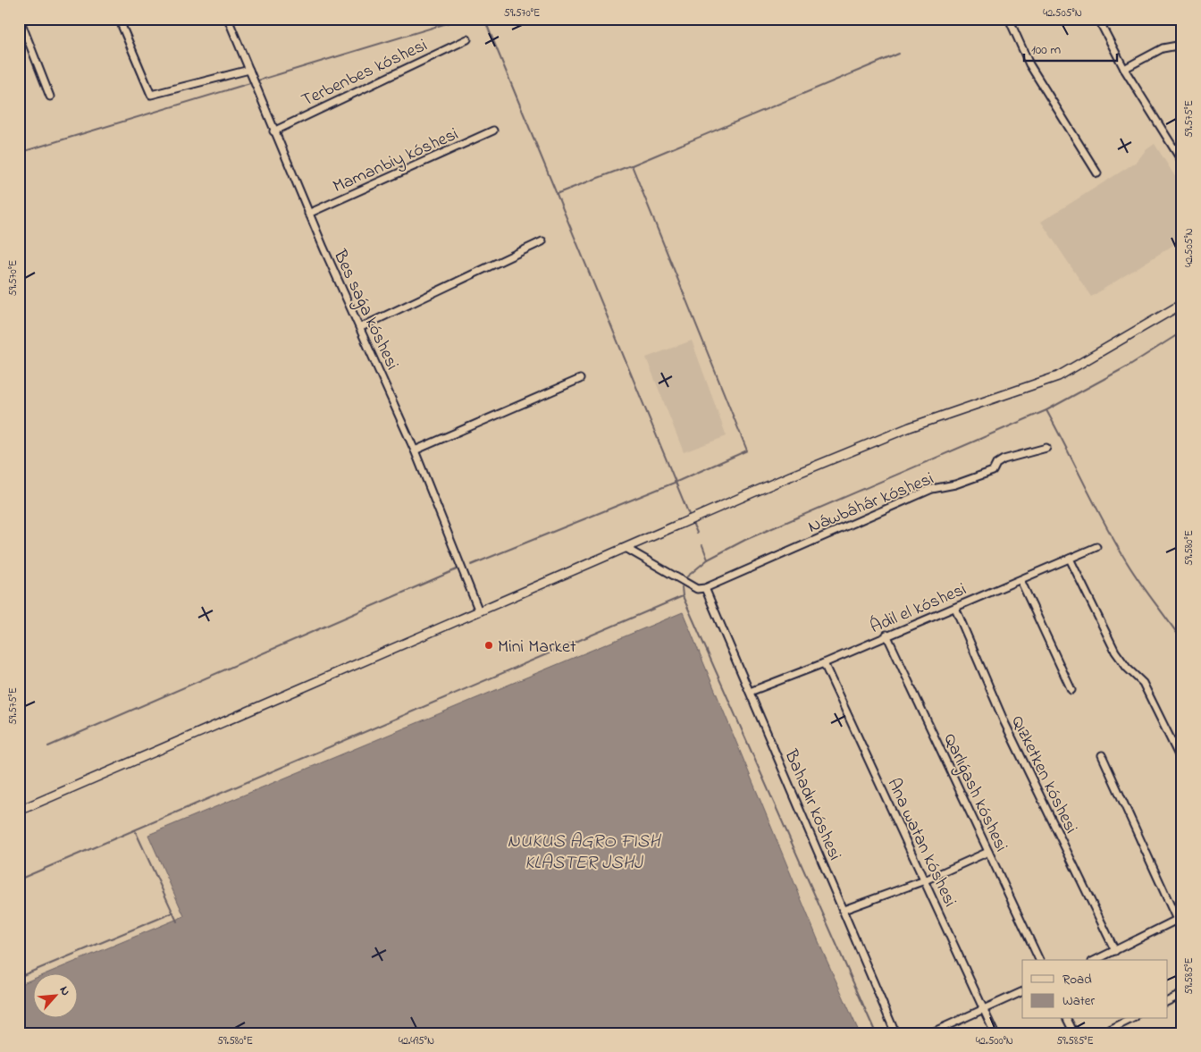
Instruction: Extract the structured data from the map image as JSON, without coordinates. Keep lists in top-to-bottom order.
{
  "streets": {
    "street": [
      "Terbenbes kóshesi",
      "Mamanbiy kóshesi",
      "Bes saǵa kóshesi",
      "Náwbáhár kóshesi",
      "Ádil el kóshesi",
      "Qızketken kóshesi",
      "Qarlıǵash kóshesi",
      "Bahadır kóshesi",
      "Ana watan kóshesi"
    ]
  },
  "crossings": [
    ["Terbenbes kóshesi", "Bes saǵa kóshesi"],
    ["Mamanbiy kóshesi", "Bes saǵa kóshesi"],
    ["Náwbáhár kóshesi", "Bahadır kóshesi"],
    ["Ádil el kóshesi", "Qızketken kóshesi"],
    ["Ádil el kóshesi", "Qarlıǵash kóshesi"],
    ["Ádil el kóshesi", "Bahadır kóshesi"],
    ["Ádil el kóshesi", "Ana watan kóshesi"]
  ],
  "water": ["NUKUS AGRO FISH KLASTER JSHJ"],
  "places": ["Mini Market"],
  "legend": ["Road", "Water"],
  "scale_bar": "100 m",
  "north": "top right",
  "coordinates": [
    "59.570°E",
    "42.505°N",
    "59.575°E",
    "59.580°E",
    "59.585°E",
    "42.495°N",
    "42.500°N"
  ]
}
